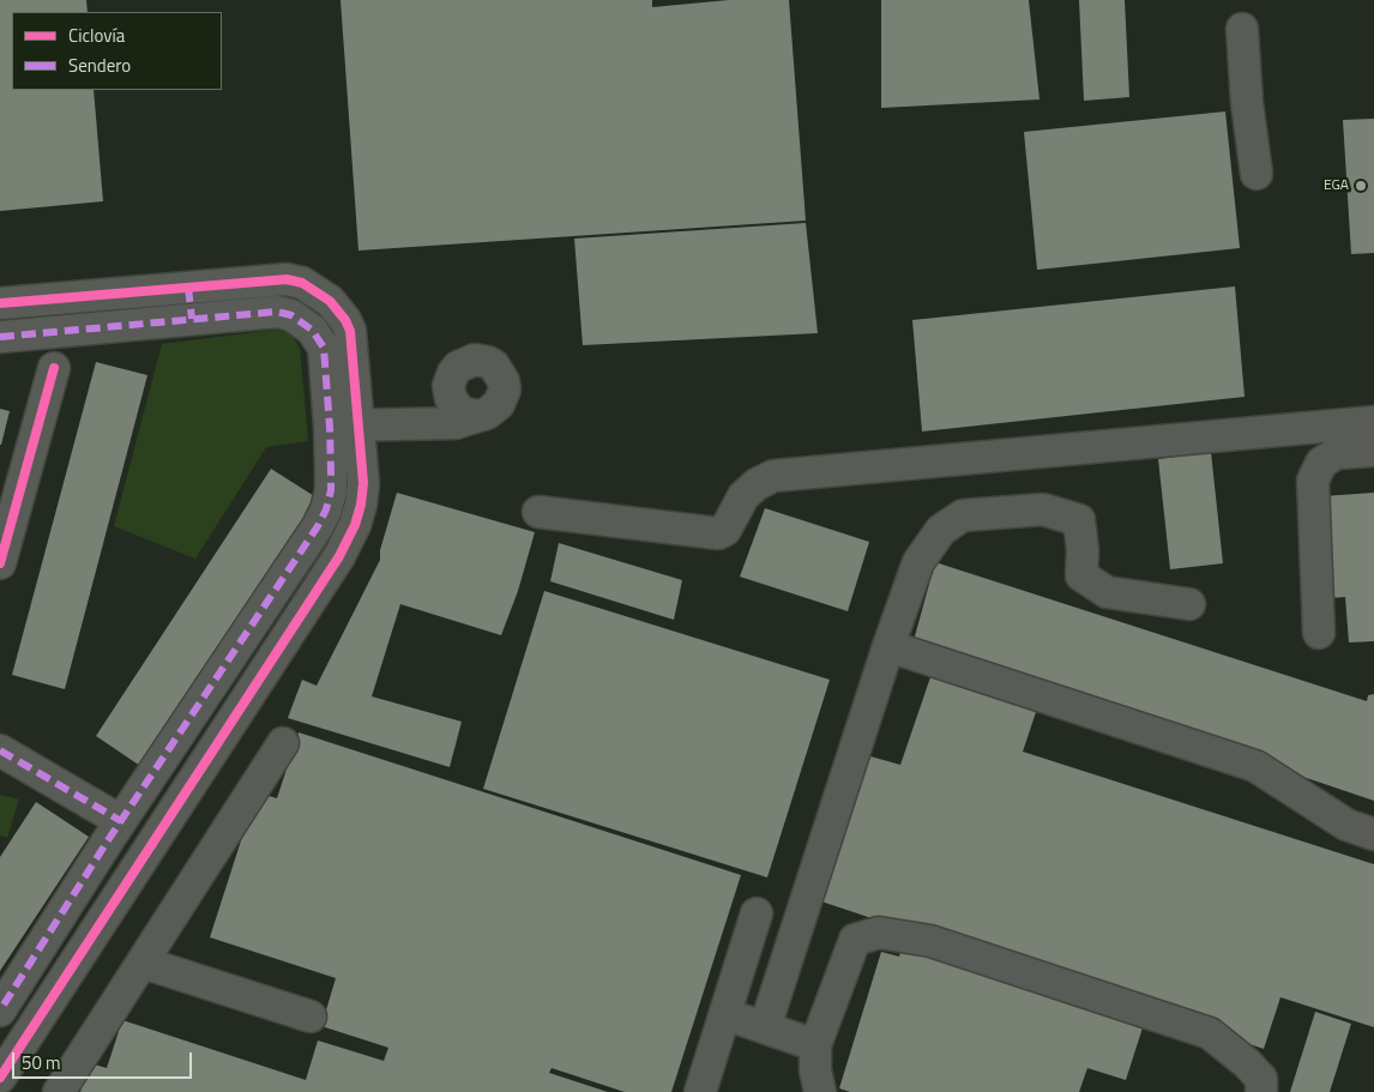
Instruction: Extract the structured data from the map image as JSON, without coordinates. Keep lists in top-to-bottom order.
{
  "places": ["EGA"],
  "legend": ["Ciclovía", "Sendero"],
  "scale_bar": "50 m"
}
